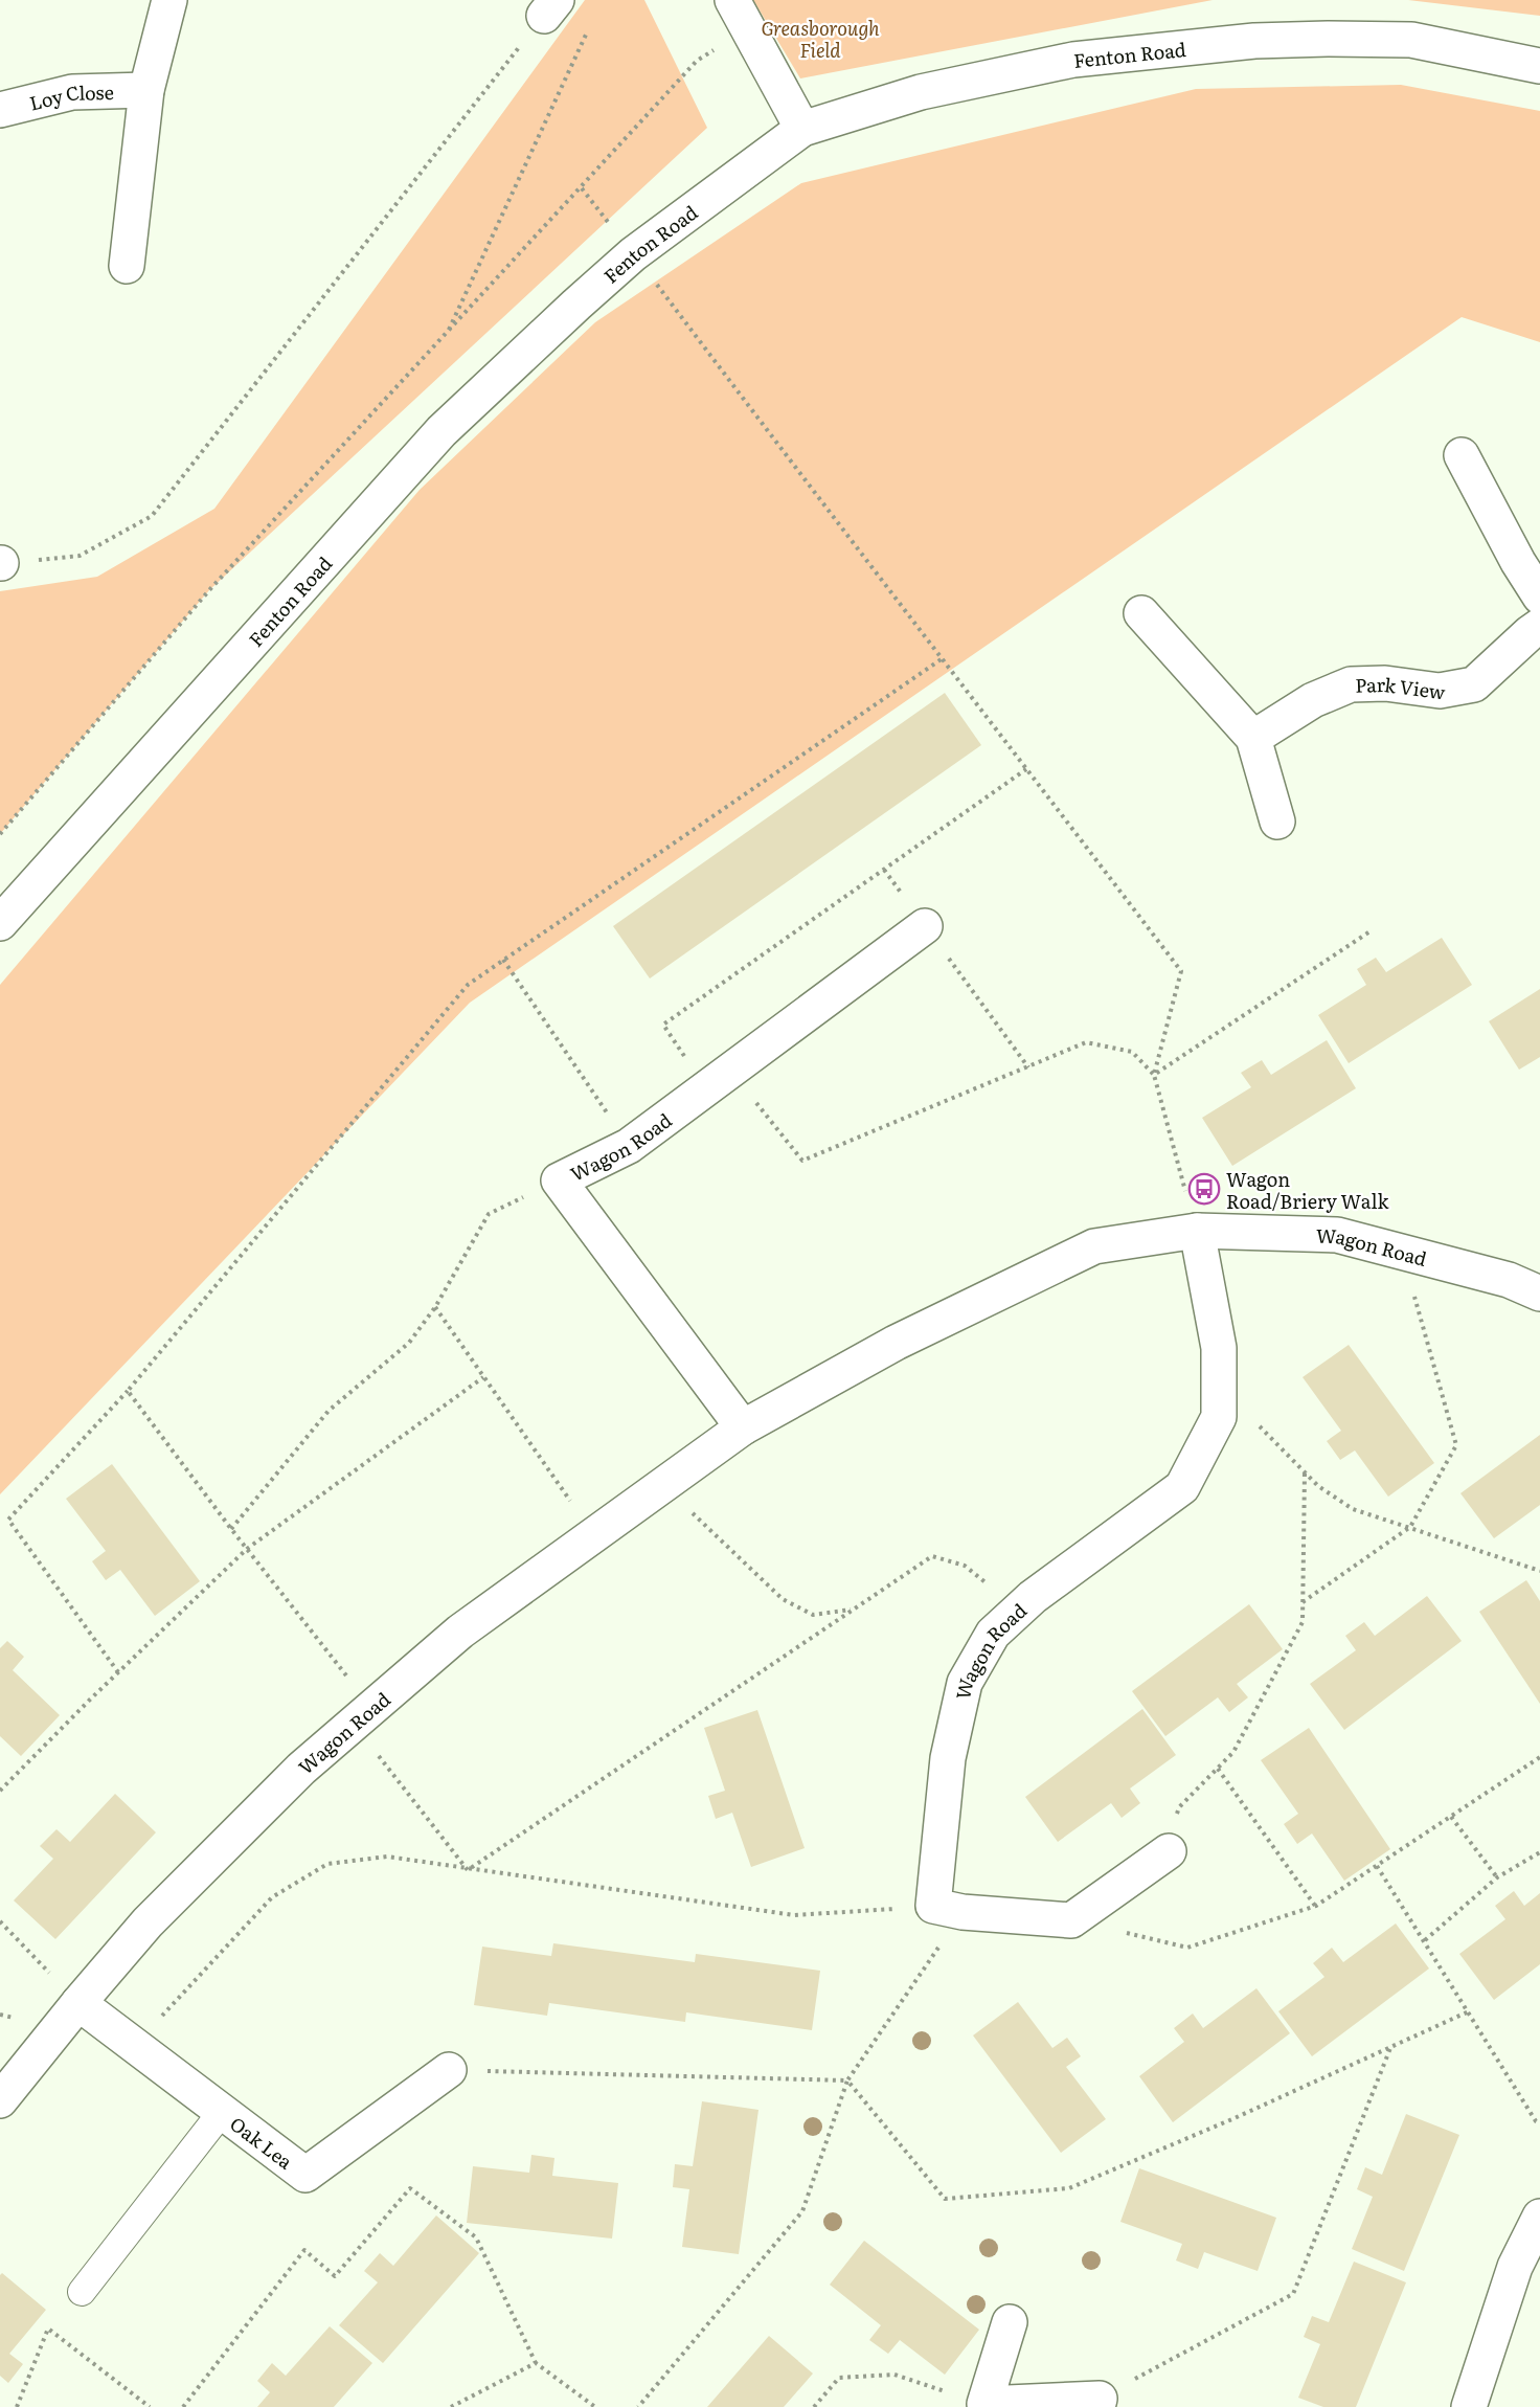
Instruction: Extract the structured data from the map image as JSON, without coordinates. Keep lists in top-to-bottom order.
{
  "streets": {
    "street": [
      "Fenton Road",
      "Loy Close",
      "Park View",
      "Wagon Road",
      "Oak Lea"
    ]
  },
  "crossings": [
    ["Wagon Road", "Oak Lea"]
  ],
  "parks": ["Greasborough Field"],
  "places": {
    "bus stop": ["Wagon Road/Briery Walk"]
  }
}
